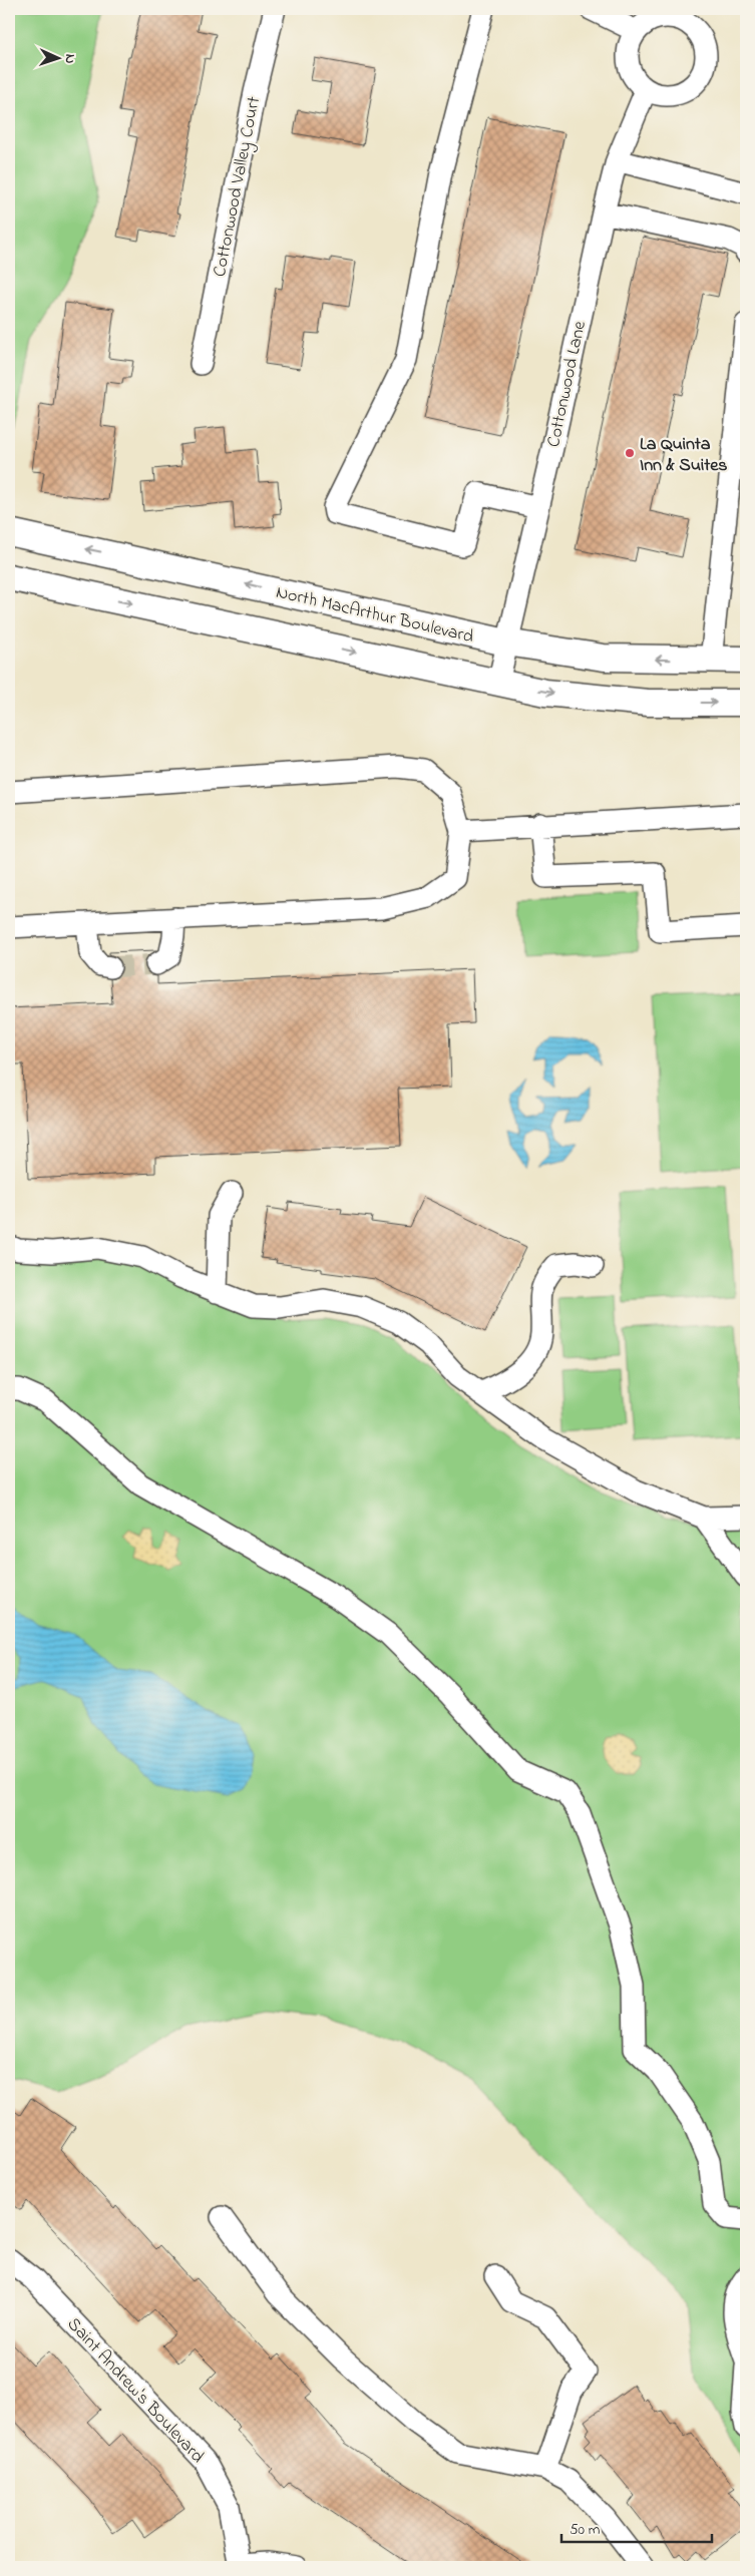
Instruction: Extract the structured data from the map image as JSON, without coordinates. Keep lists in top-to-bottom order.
{
  "streets": {
    "main road": ["North MacArthur Boulevard"],
    "street": ["Cottonwood Valley Court", "Cottonwood Lane", "Saint Andrew's Boulevard"]
  },
  "crossings": [
    ["Cottonwood Lane", "North MacArthur Boulevard"]
  ],
  "places": ["La Quinta Inn & Suites"],
  "scale_bar": "50 m",
  "north": "right"
}
